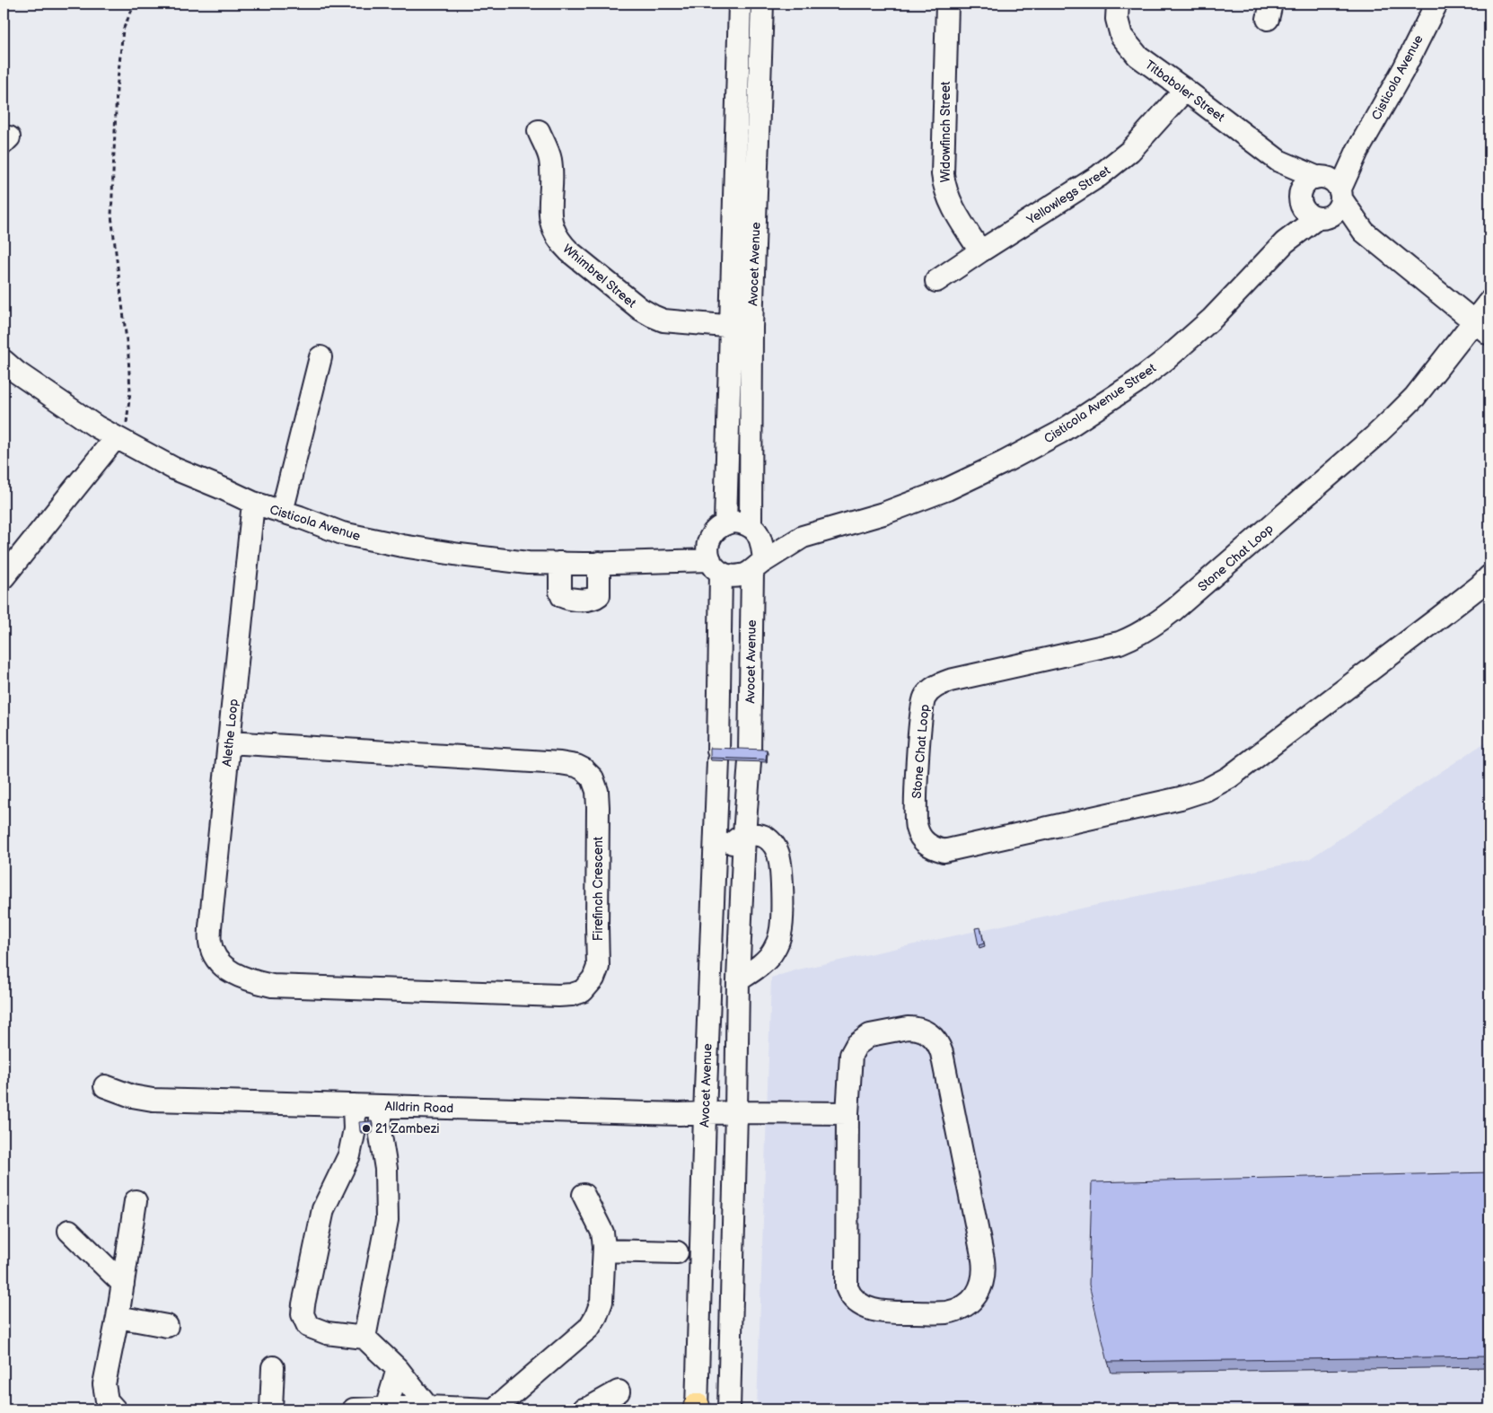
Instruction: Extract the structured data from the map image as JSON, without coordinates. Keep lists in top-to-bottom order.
{
  "streets": {
    "street": [
      "Cisticola Avenue",
      "Titbaboler Street",
      "Widowfinch Street",
      "Yellowlegs Street",
      "Avocet Avenue",
      "Whimbrel Street",
      "Cisticola Avenue Street",
      "Stone Chat Loop",
      "Alethe Loop",
      "Firefinch Crescent",
      "Alldrin Road"
    ]
  },
  "crossings": [
    ["Cisticola Avenue", "Titbaboler Street"],
    ["Cisticola Avenue", "Avocet Avenue"],
    ["Cisticola Avenue", "Cisticola Avenue Street"],
    ["Cisticola Avenue", "Alethe Loop"],
    ["Titbaboler Street", "Yellowlegs Street"],
    ["Titbaboler Street", "Cisticola Avenue Street"],
    ["Widowfinch Street", "Yellowlegs Street"],
    ["Avocet Avenue", "Whimbrel Street"],
    ["Avocet Avenue", "Cisticola Avenue Street"],
    ["Avocet Avenue", "Alldrin Road"],
    ["Alethe Loop", "Firefinch Crescent"]
  ],
  "places": ["21 Zambezi"]
}
